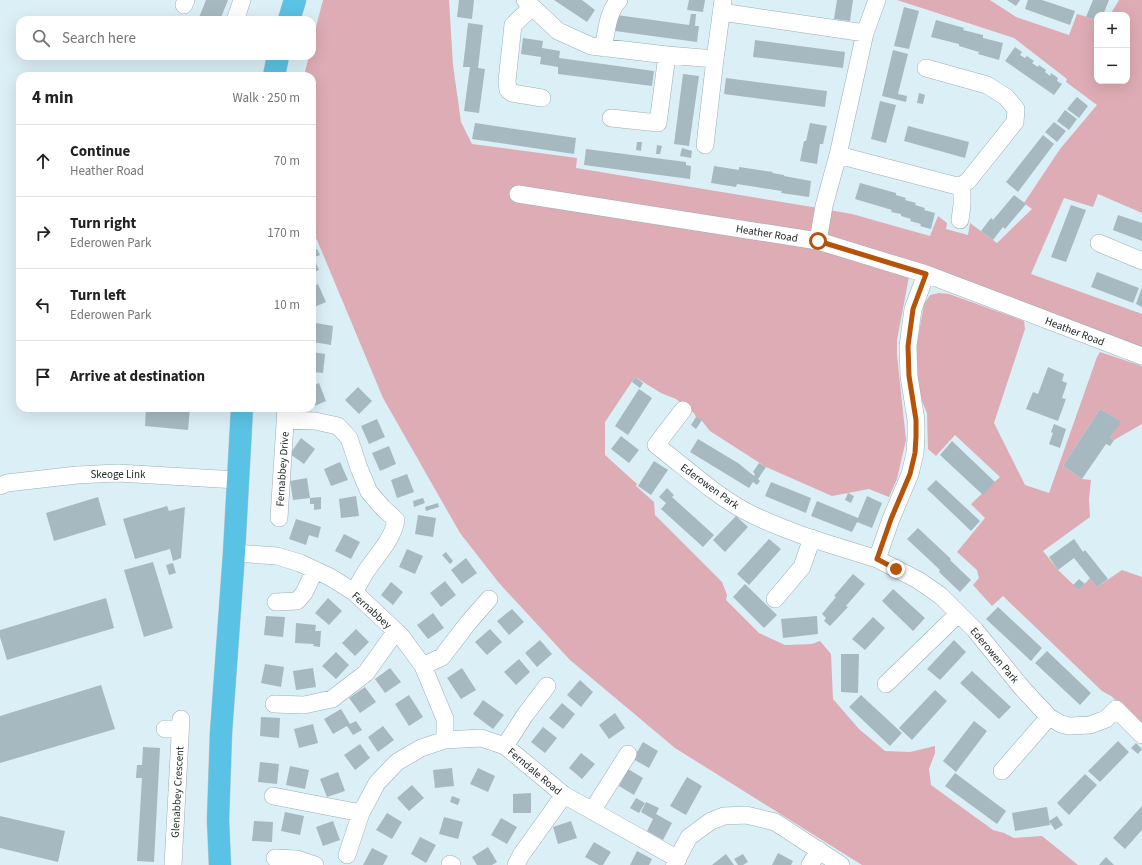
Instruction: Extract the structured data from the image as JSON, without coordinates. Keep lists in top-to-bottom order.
{
  "streets": {
    "street": [
      "Heather Road",
      "Fernabbey Drive",
      "Skeoge Link",
      "Ederowen Park",
      "Fernabbey",
      "Ferndale Road",
      "Glenabbey Crescent"
    ]
  },
  "crossings": [
    ["Fernabbey Drive", "Fernabbey"],
    ["Fernabbey", "Ferndale Road"]
  ],
  "page": {
    "map_buttons": ["+", "−"],
    "search": "Search here",
    "heading": ["4 min", "Walk · 250 m"],
    "list": [
      ["Continue", "Heather Road", "70 m"],
      ["Turn right", "Ederowen Park", "170 m"],
      ["Turn left", "Ederowen Park", "10 m"],
      "Arrive at destination"
    ]
  }
}
